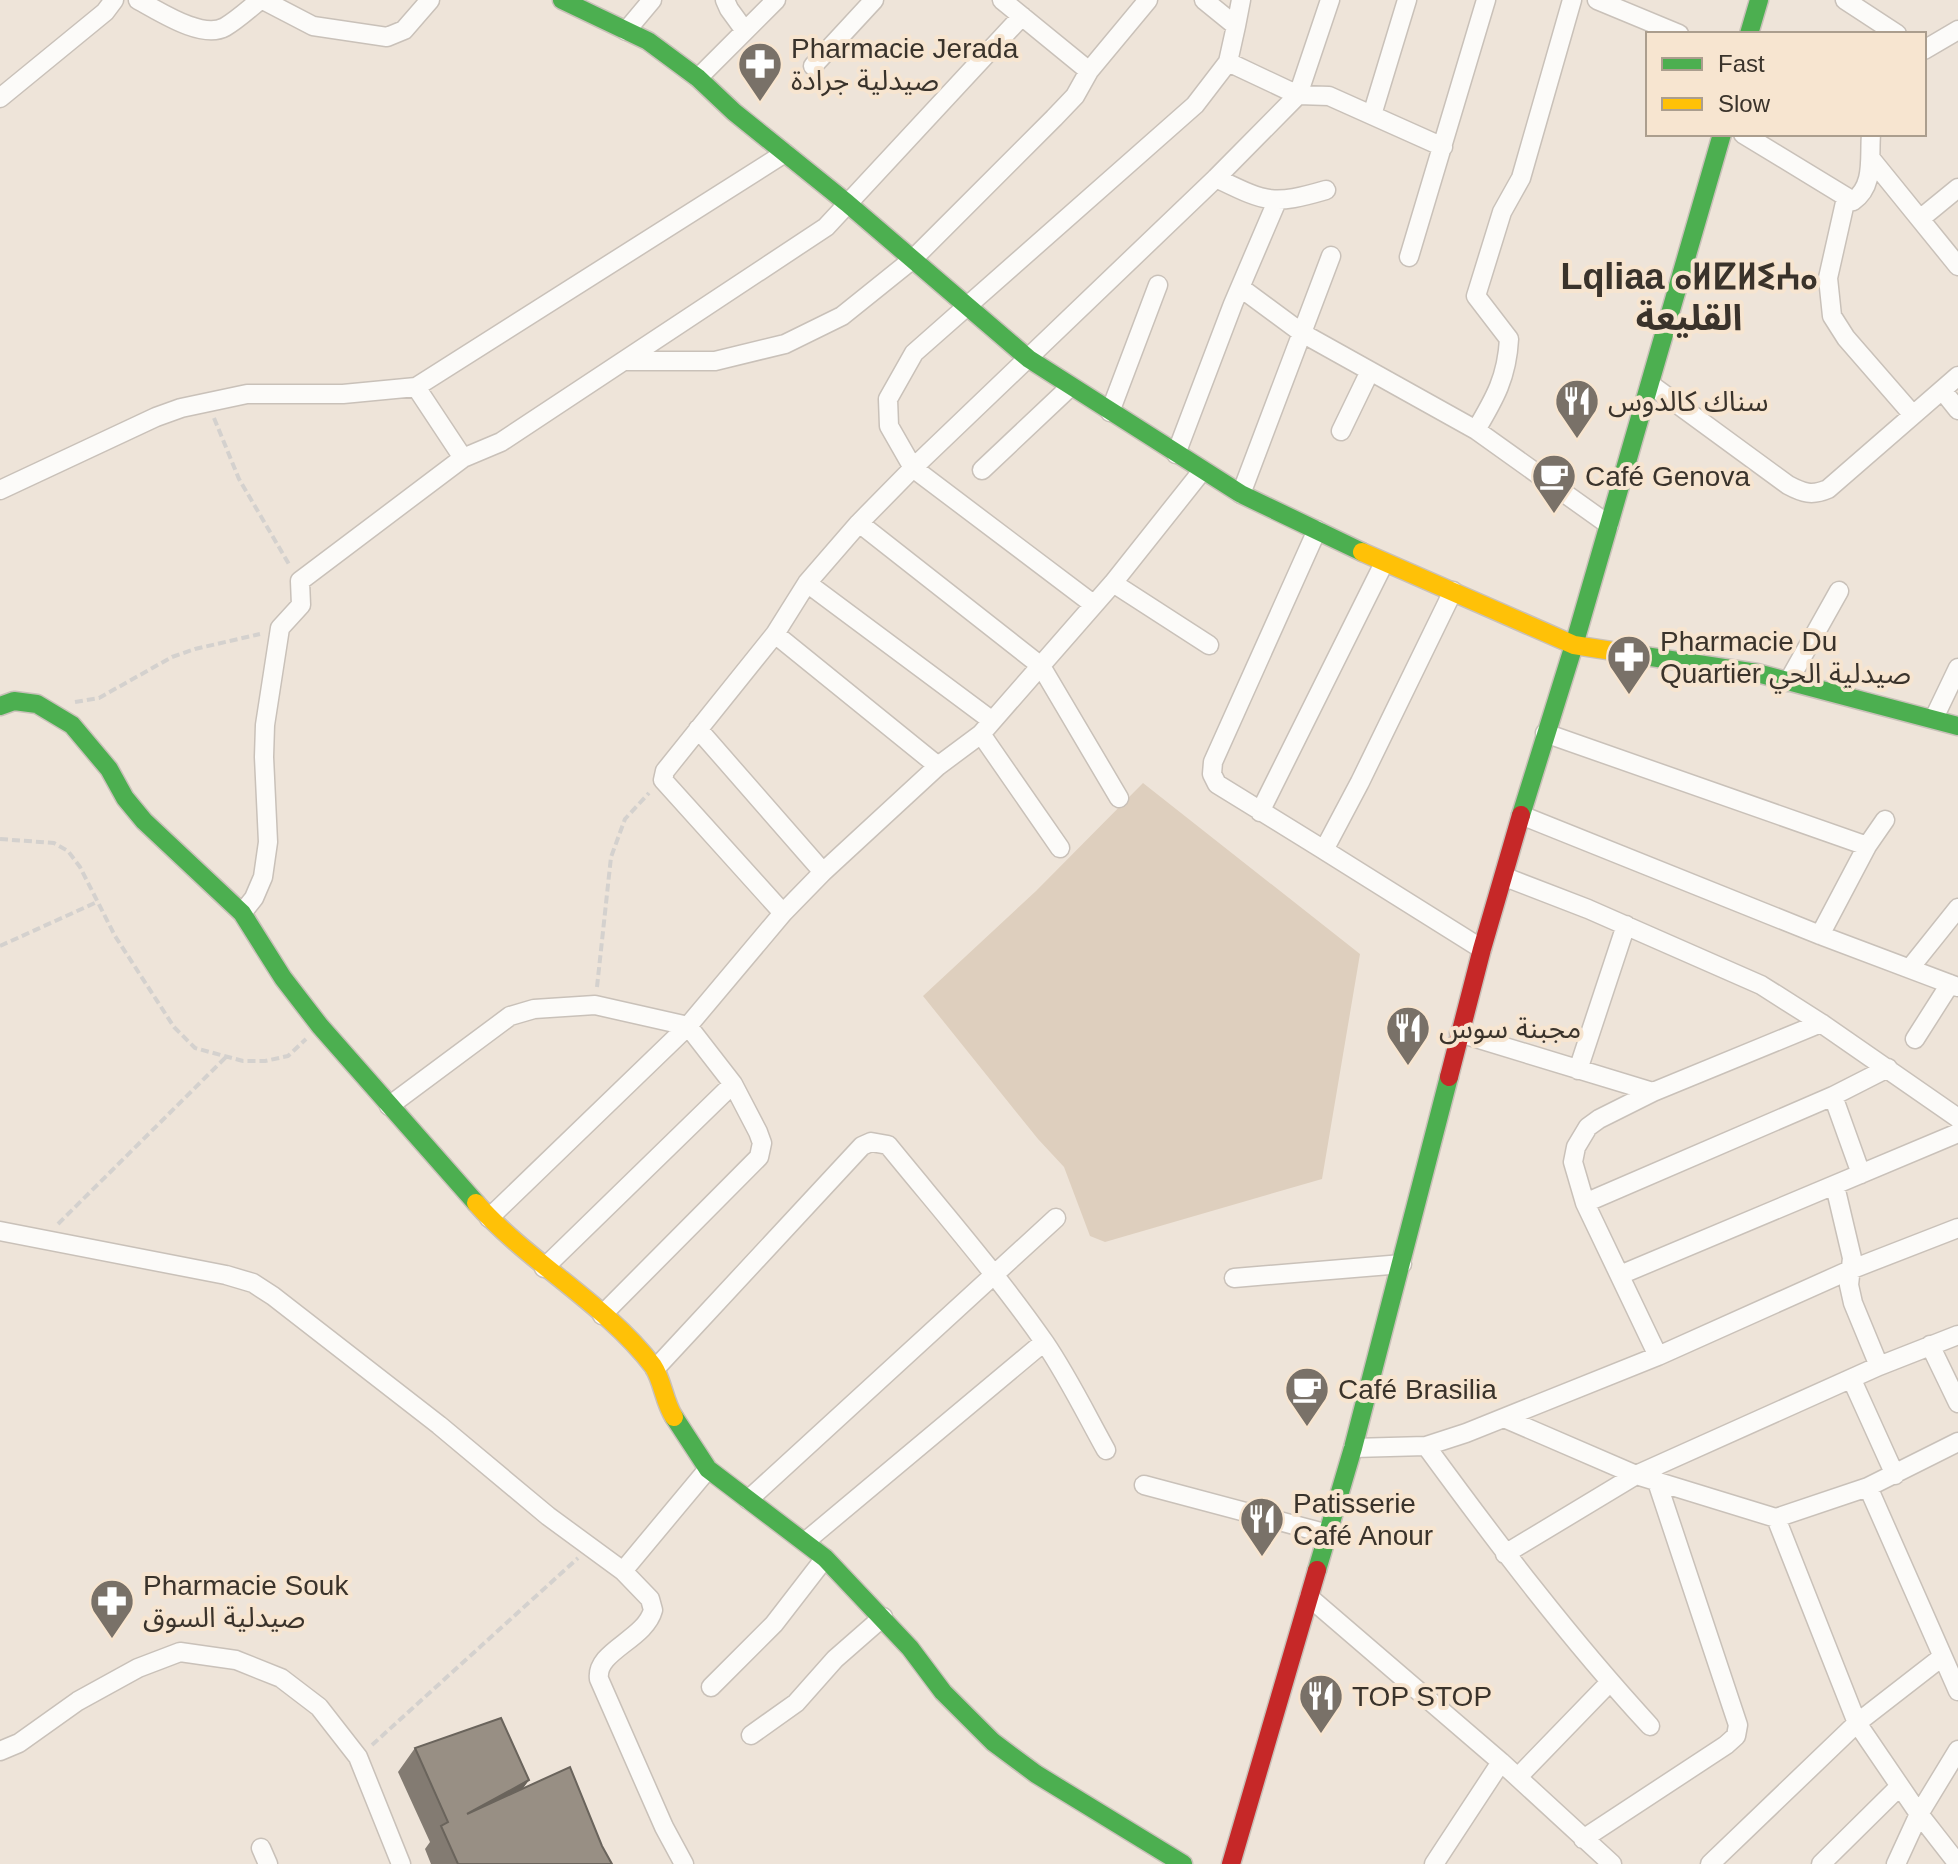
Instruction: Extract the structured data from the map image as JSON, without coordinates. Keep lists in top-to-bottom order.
{
  "districts": ["Lqliaa ⴰⵍⵇⵍⵉⵄⴰ القليعة"],
  "places": {
    "pharmacy": ["Pharmacie Jerada صيدلية جرادة", "Pharmacie Du Quartier صيدلية الحي", "Pharmacie Souk صيدلية السوق"],
    "restaurant": [
      "سناك كالدوس",
      "مجبنة سوس",
      "Patisserie Café Anour",
      "TOP STOP"
    ],
    "cafe": ["Café Genova", "Café Brasilia"]
  },
  "legend": ["Fast", "Slow"]
}
